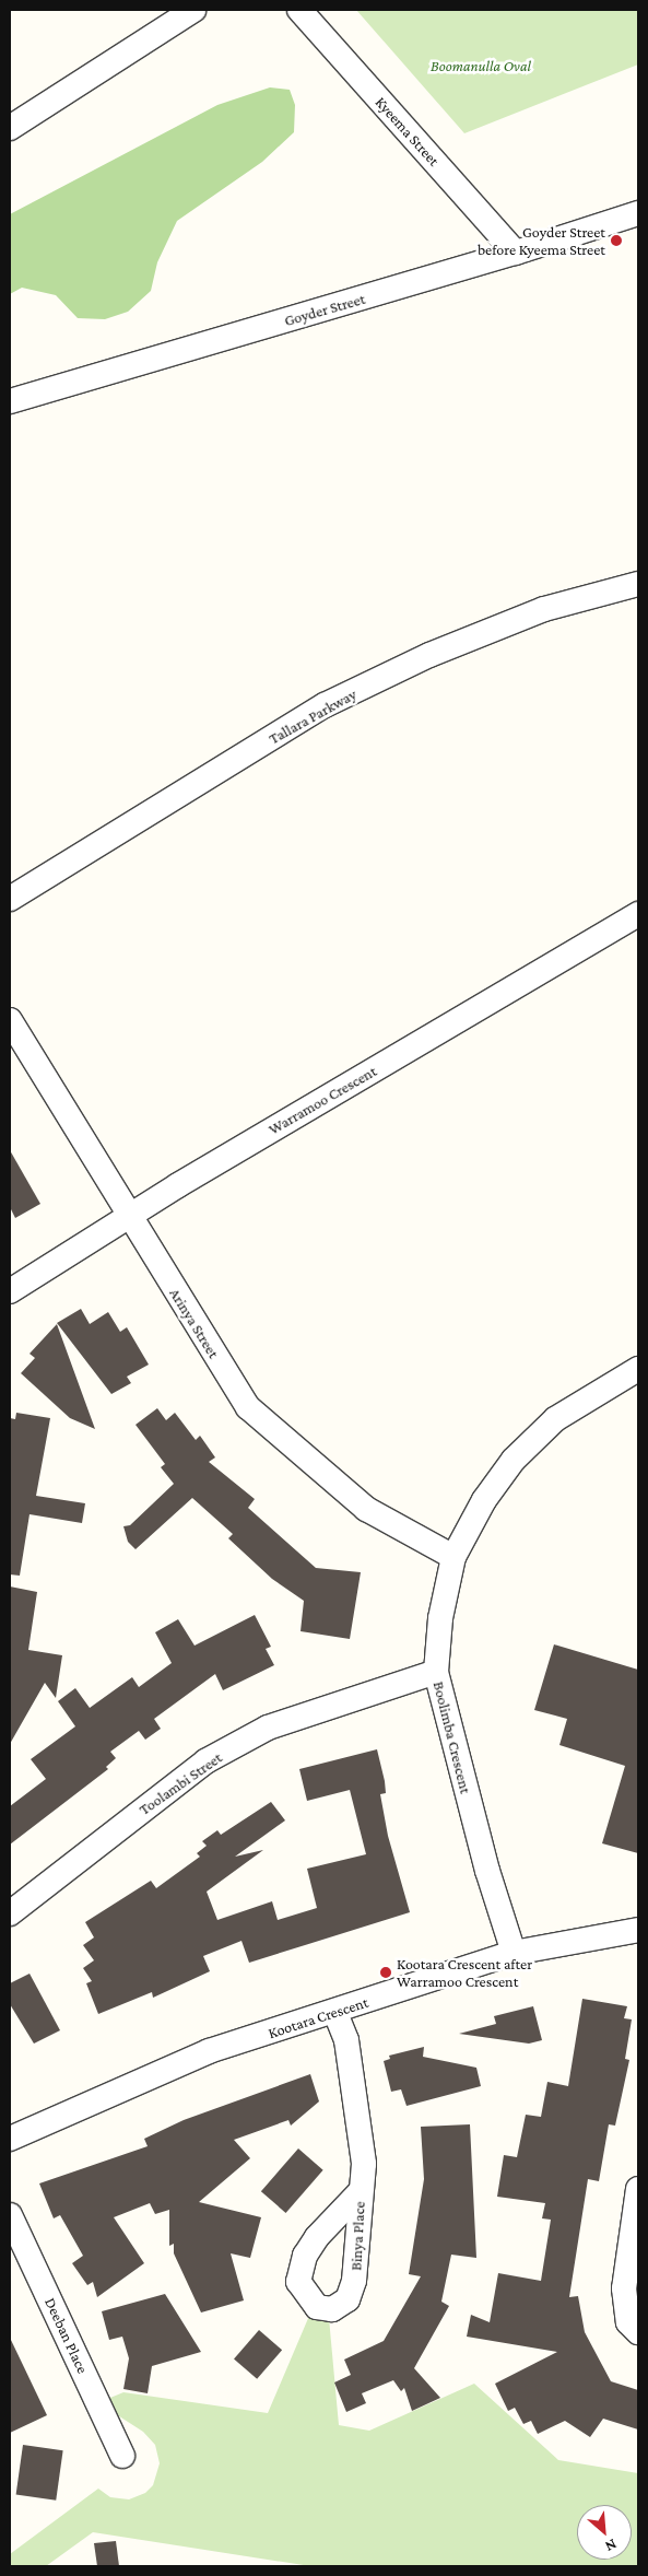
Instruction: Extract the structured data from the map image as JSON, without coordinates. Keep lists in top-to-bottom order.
{
  "streets": {
    "street": [
      "Kyeema Street",
      "Goyder Street",
      "Tallara Parkway",
      "Warramoo Crescent",
      "Arinya Street",
      "Boolimba Crescent",
      "Toolambi Street",
      "Kootara Crescent",
      "Binya Place",
      "Deeban Place"
    ]
  },
  "crossings": [
    ["Kyeema Street", "Goyder Street"],
    ["Warramoo Crescent", "Arinya Street"],
    ["Arinya Street", "Boolimba Crescent"],
    ["Boolimba Crescent", "Toolambi Street"],
    ["Boolimba Crescent", "Kootara Crescent"],
    ["Kootara Crescent", "Binya Place"]
  ],
  "parks": ["Boomanulla Oval"],
  "places": ["Goyder Street before Kyeema Street", "Kootara Crescent after Warramoo Crescent"],
  "north": "bottom right"
}
